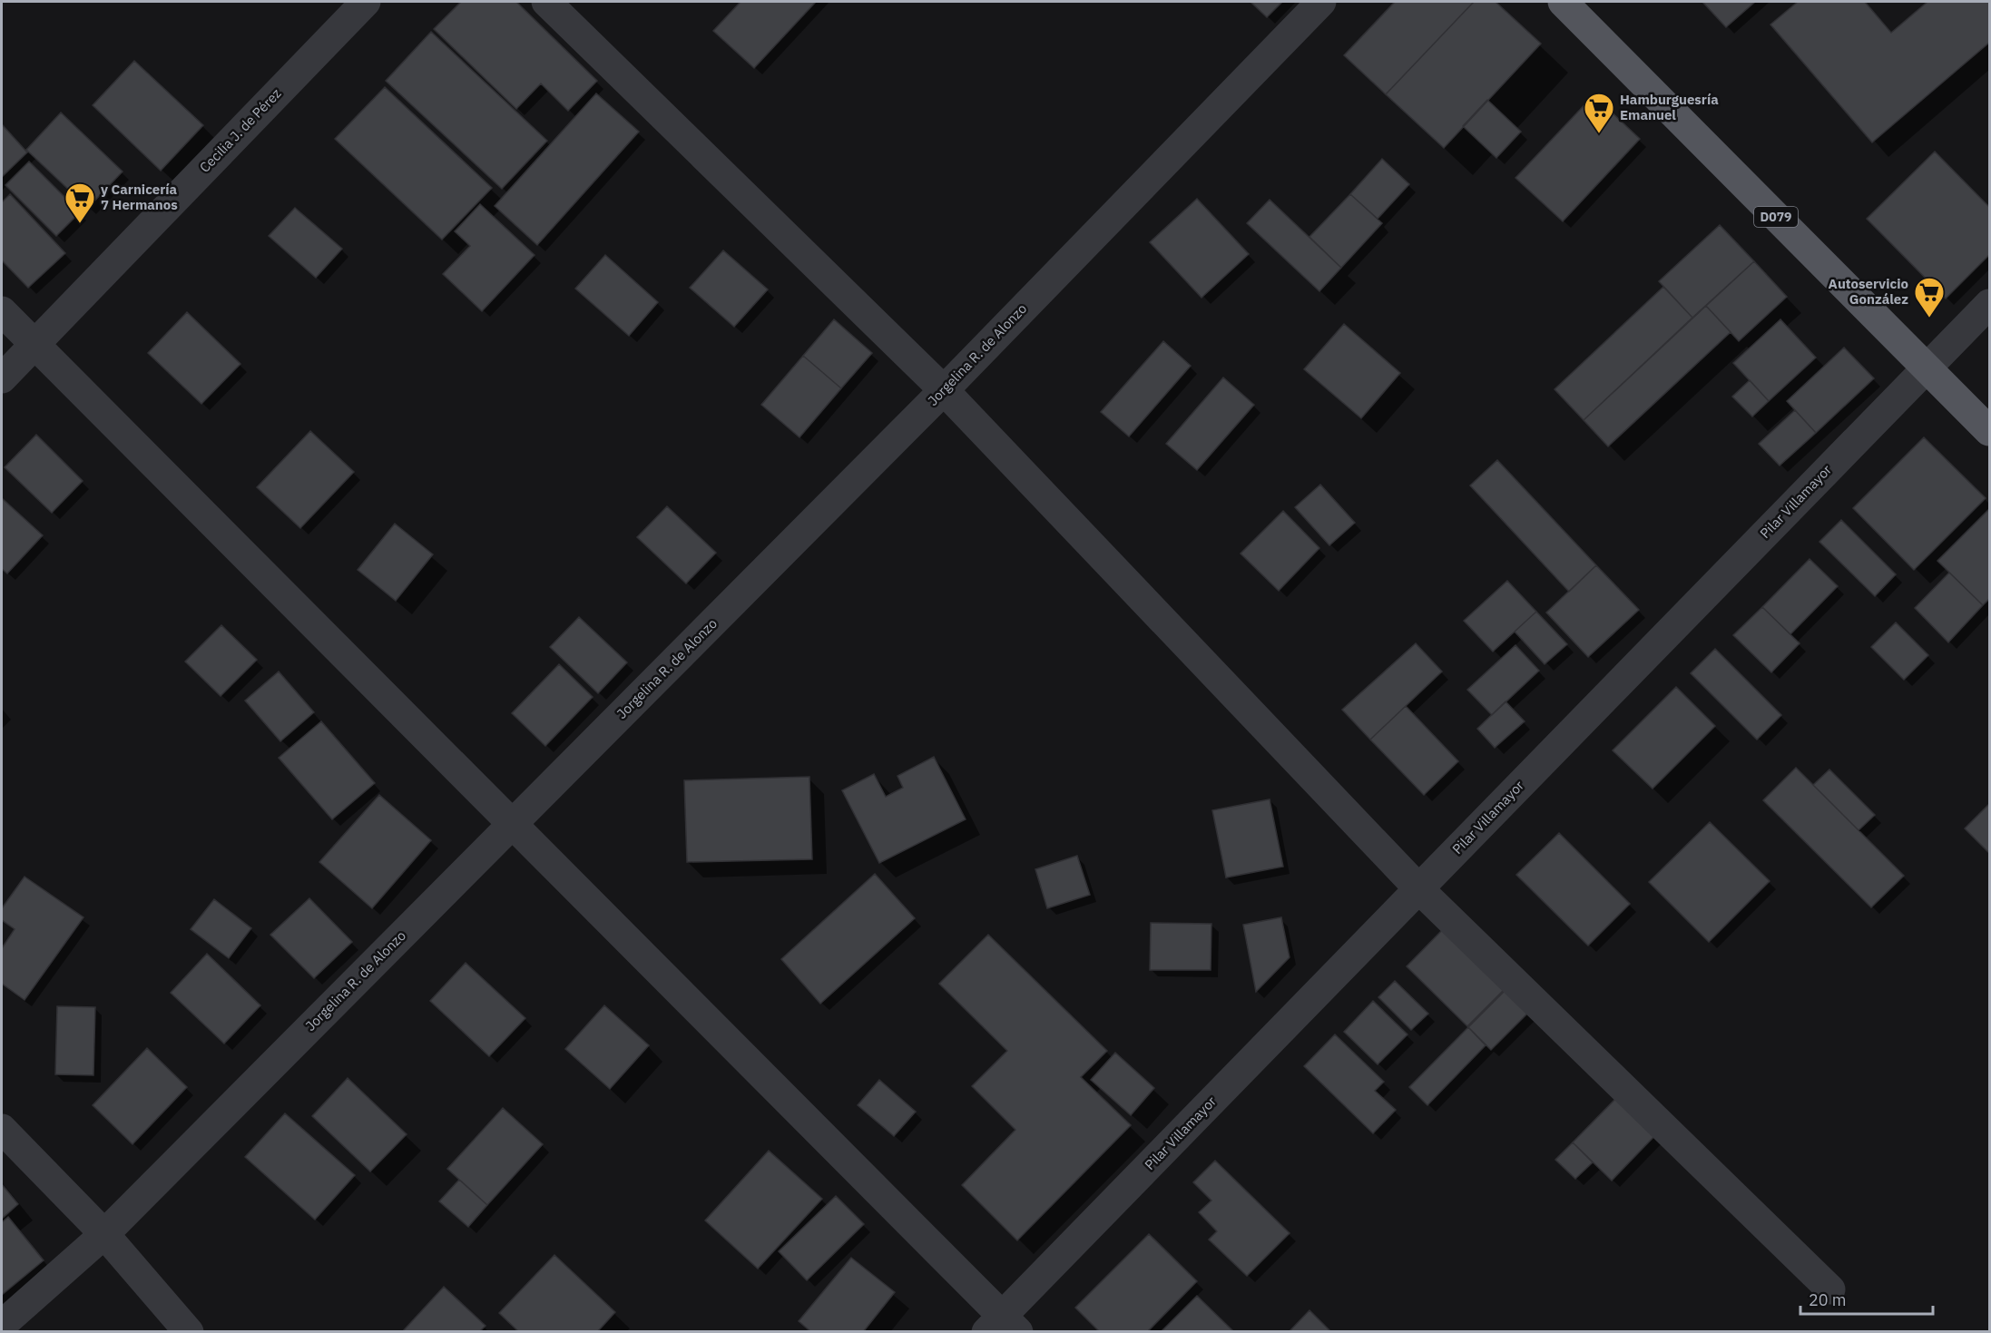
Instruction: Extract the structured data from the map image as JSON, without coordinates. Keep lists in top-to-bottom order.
{
  "streets": {
    "main road": ["D079"],
    "street": ["Cecilia J. de Pérez", "Jorgelina R. de Alonzo", "Pilar Villamayor"]
  },
  "crossings": [
    ["D079", "Pilar Villamayor"]
  ],
  "places": {
    "supermarket": ["Hamburguesría Emanuel", "y Carnicería 7 Hermanos", "Autoservicio González"]
  },
  "scale_bar": "20 m"
}
